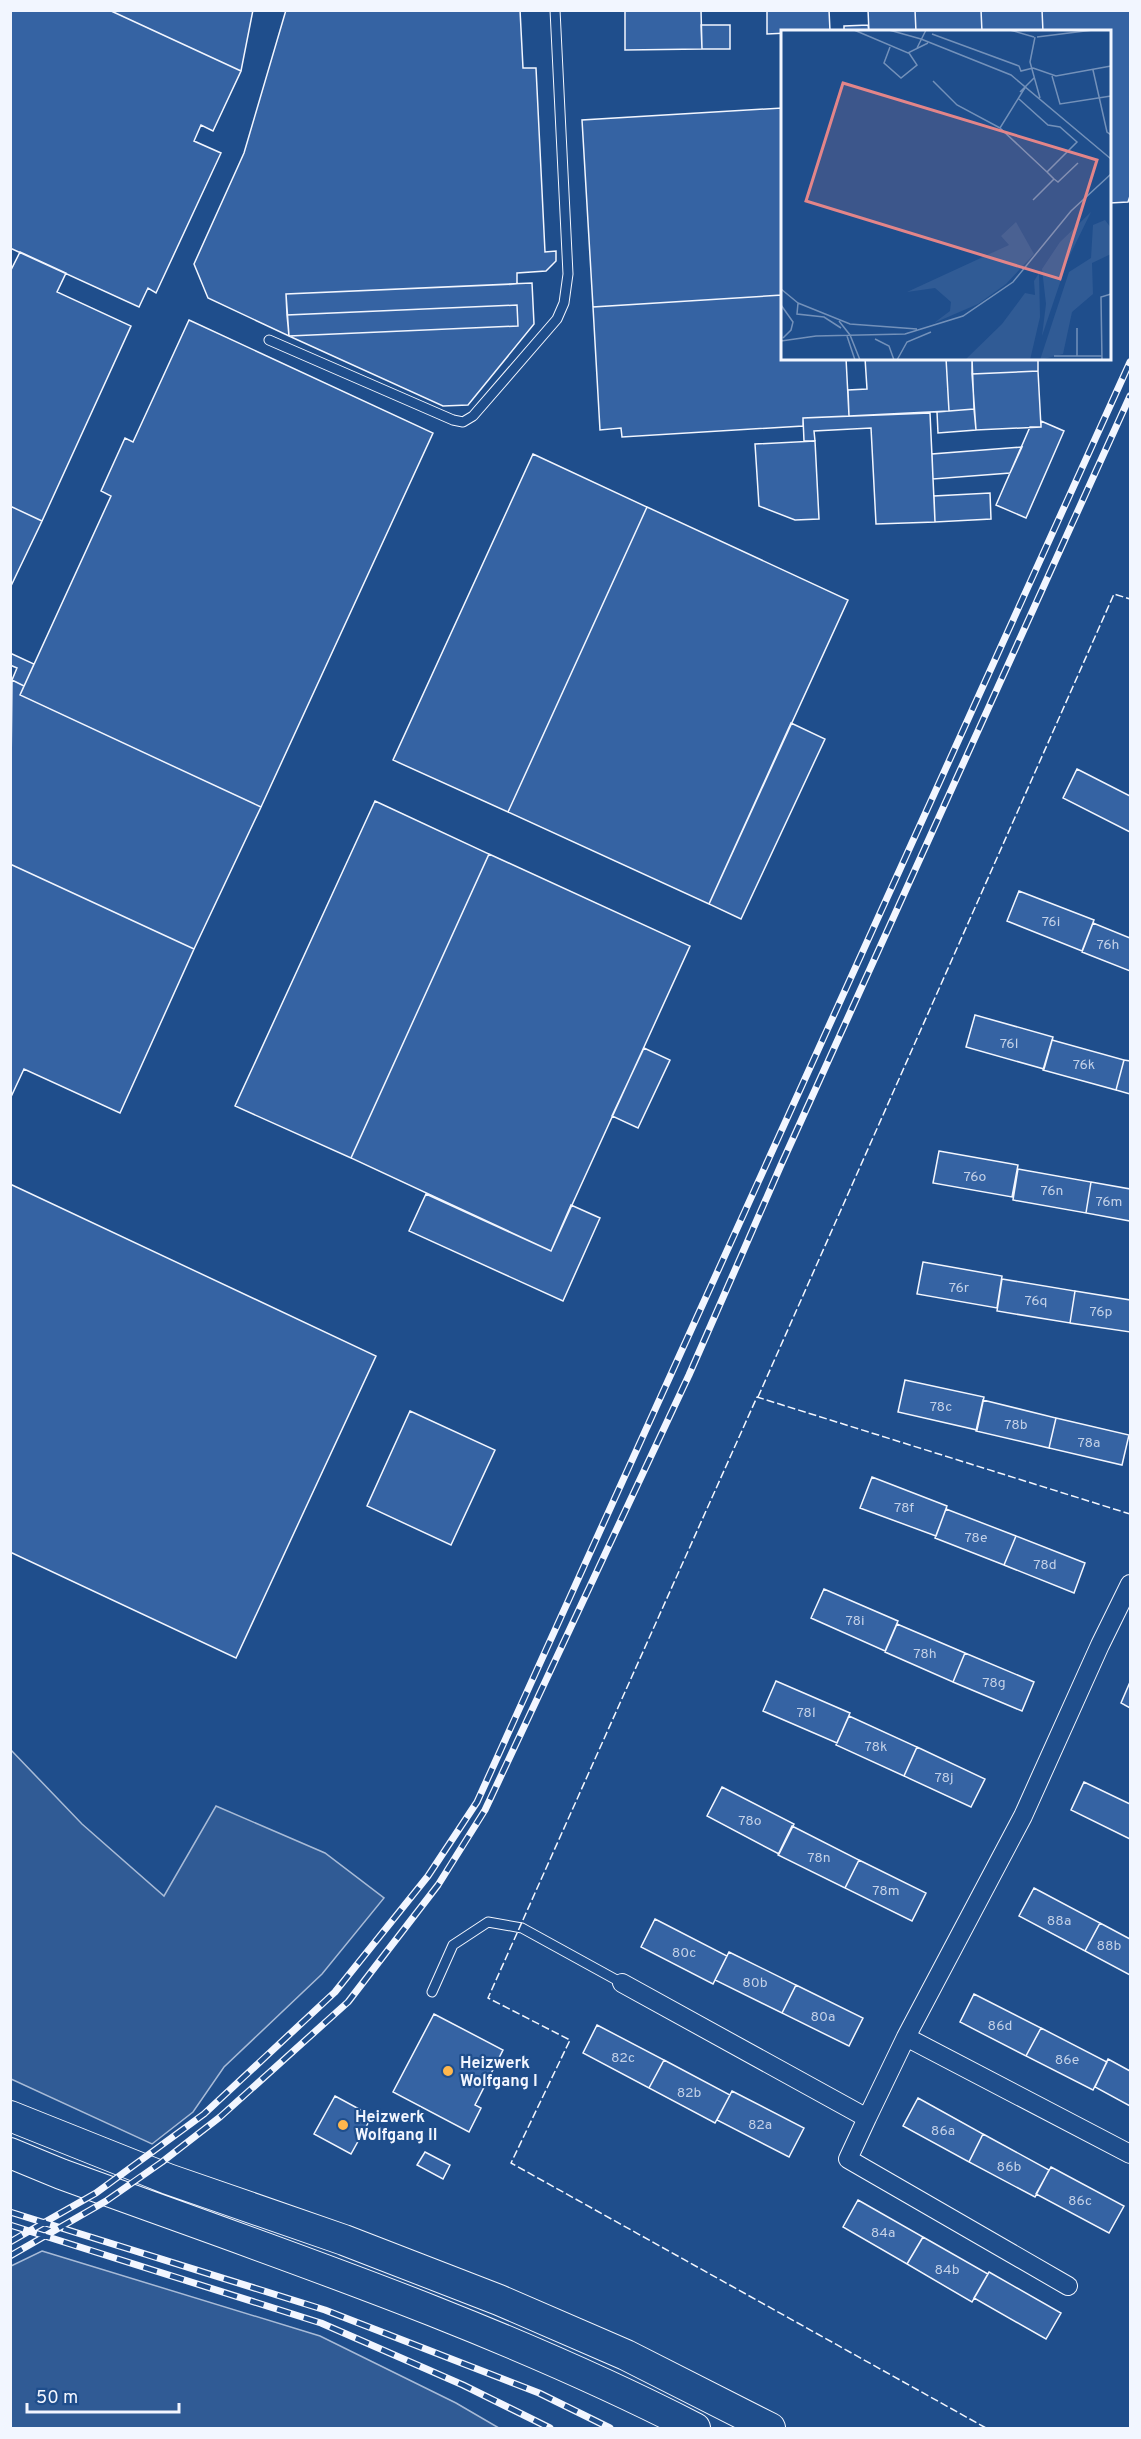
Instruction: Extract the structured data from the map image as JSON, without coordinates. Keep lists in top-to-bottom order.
{
  "places": ["Heizwerk Wolfgang I", "Heizwerk Wolfgang II"],
  "house_numbers": [
    "76i",
    "76h",
    "76l",
    "76k",
    "76o",
    "76n",
    "76m",
    "76r",
    "76q",
    "76p",
    "78c",
    "78b",
    "78a",
    "78f",
    "78e",
    "78d",
    "78i",
    "78h",
    "78g",
    "78l",
    "78k",
    "78j",
    "78o",
    "78n",
    "78m",
    "88a",
    "88b",
    "80c",
    "80b",
    "80a",
    "86d",
    "82c",
    "86e",
    "82b",
    "82a",
    "86a",
    "86b",
    "86c",
    "84a",
    "84b"
  ],
  "scale_bar": "50 m"
}
